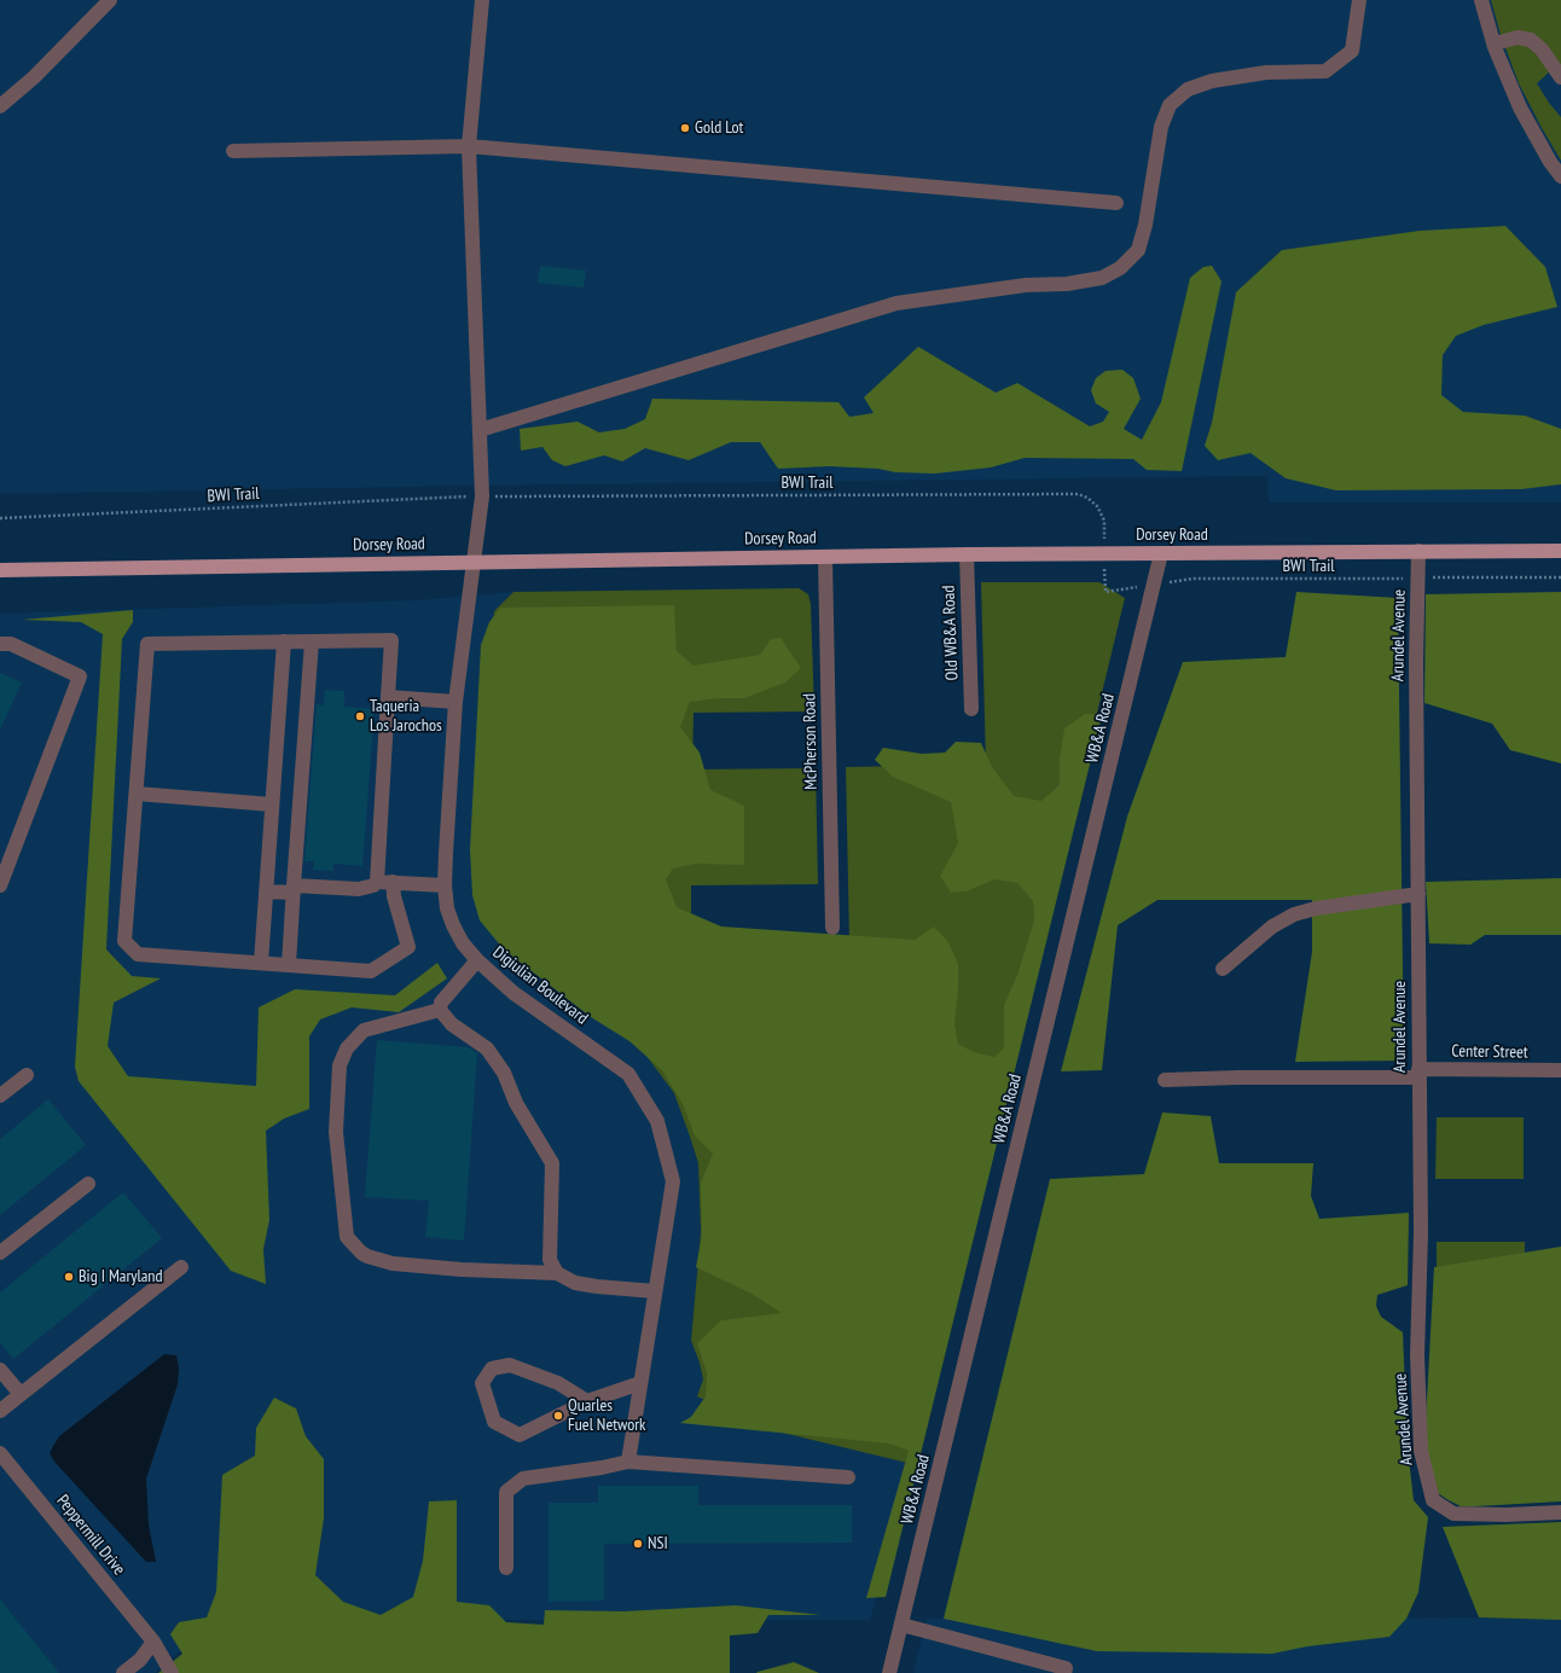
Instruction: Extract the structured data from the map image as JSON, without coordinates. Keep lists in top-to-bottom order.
{
  "streets": {
    "main road": ["Dorsey Road"],
    "street": [
      "Old WB&A Road",
      "Arundel Avenue",
      "WB&A Road",
      "McPherson Road",
      "Digiulian Boulevard",
      "Center Street",
      "Peppermill Drive"
    ],
    "path": ["BWI Trail"]
  },
  "crossings": [
    ["Dorsey Road", "Old WB&A Road"],
    ["Dorsey Road", "Arundel Avenue"],
    ["Dorsey Road", "WB&A Road"],
    ["Dorsey Road", "McPherson Road"],
    ["Dorsey Road", "Digiulian Boulevard"],
    ["Arundel Avenue", "Center Street"]
  ],
  "places": [
    "Gold Lot",
    "Taqueria Los Jarochos",
    "Big I Maryland",
    "Quarles Fuel Network",
    "NSI"
  ]
}
